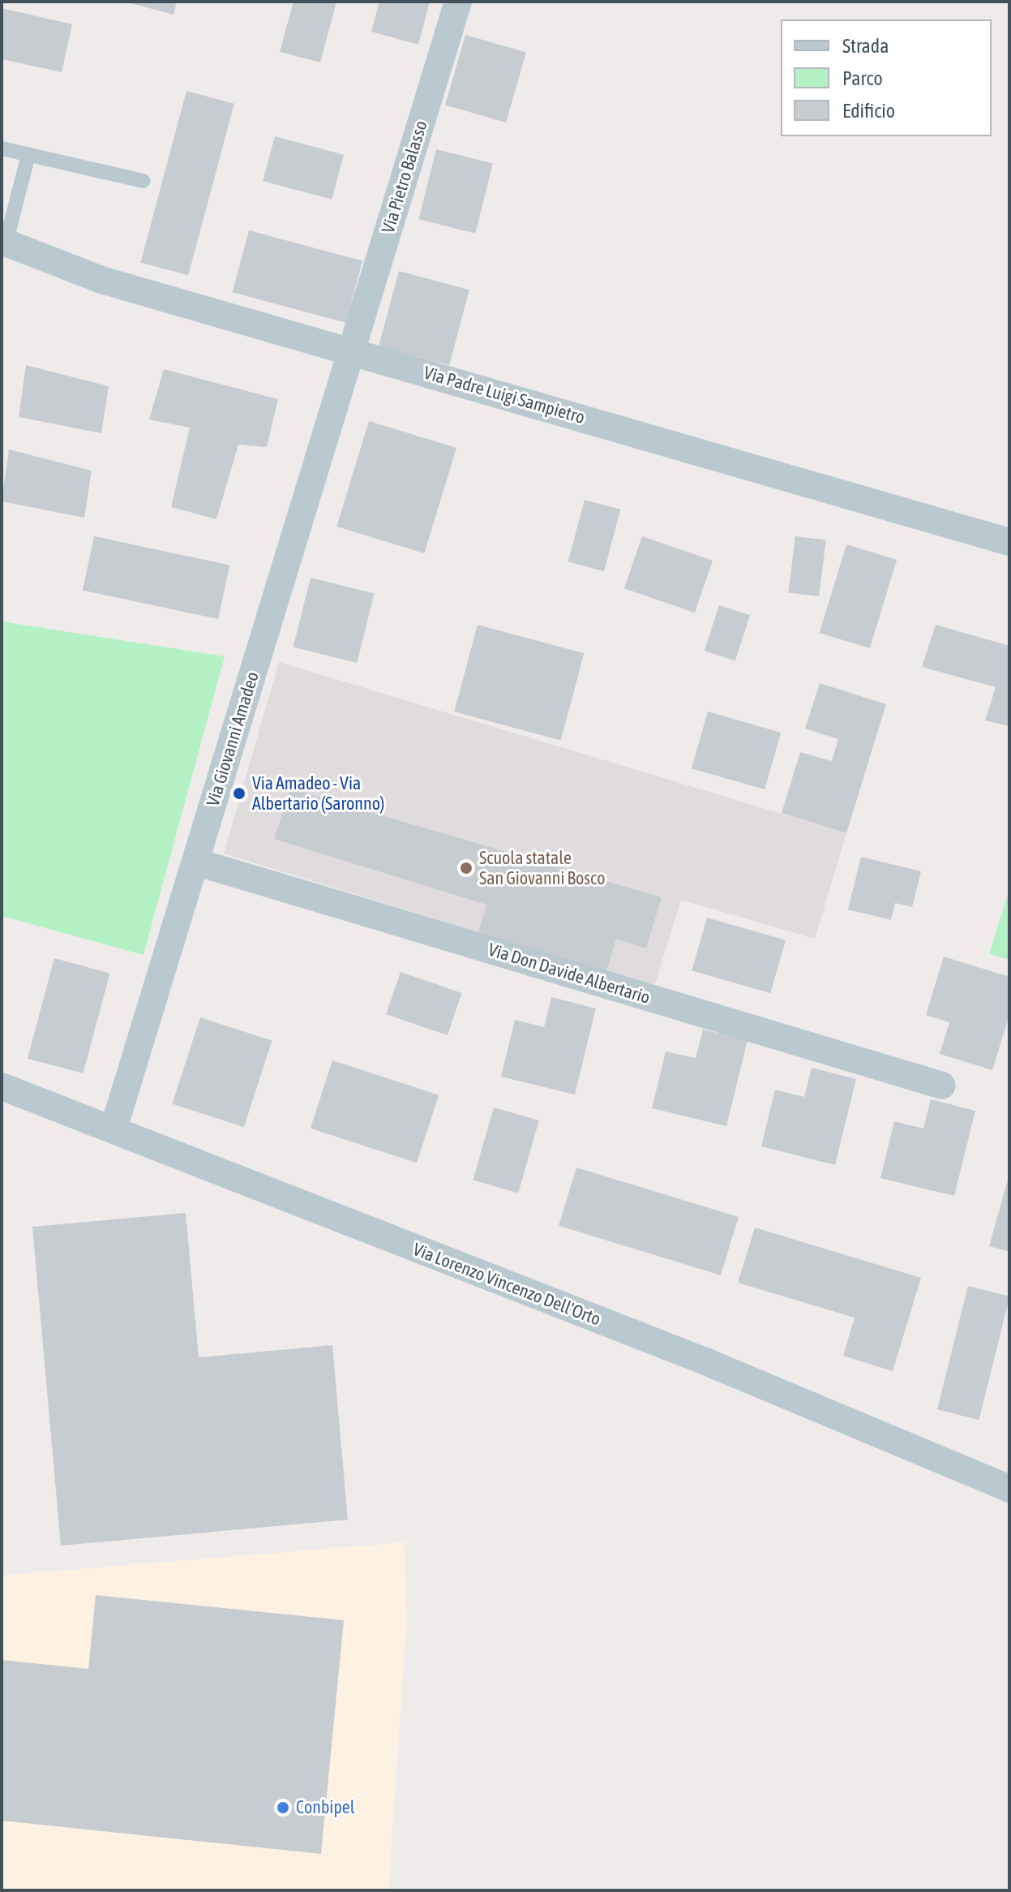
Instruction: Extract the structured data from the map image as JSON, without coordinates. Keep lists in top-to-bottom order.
{
  "streets": {
    "street": [
      "Via Pietro Balasso",
      "Via Padre Luigi Sampietro",
      "Via Giovanni Amadeo",
      "Via Don Davide Albertario",
      "Via Lorenzo Vincenzo Dell'Orto"
    ]
  },
  "crossings": [
    ["Via Pietro Balasso", "Via Padre Luigi Sampietro"],
    ["Via Pietro Balasso", "Via Giovanni Amadeo"],
    ["Via Padre Luigi Sampietro", "Via Giovanni Amadeo"],
    ["Via Giovanni Amadeo", "Via Don Davide Albertario"],
    ["Via Giovanni Amadeo", "Via Lorenzo Vincenzo Dell'Orto"]
  ],
  "places": ["Via Amadeo - Via Albertario (Saronno)", "Scuola statale San Giovanni Bosco", "Conbipel"],
  "legend": ["Strada", "Parco", "Edificio"]
}
